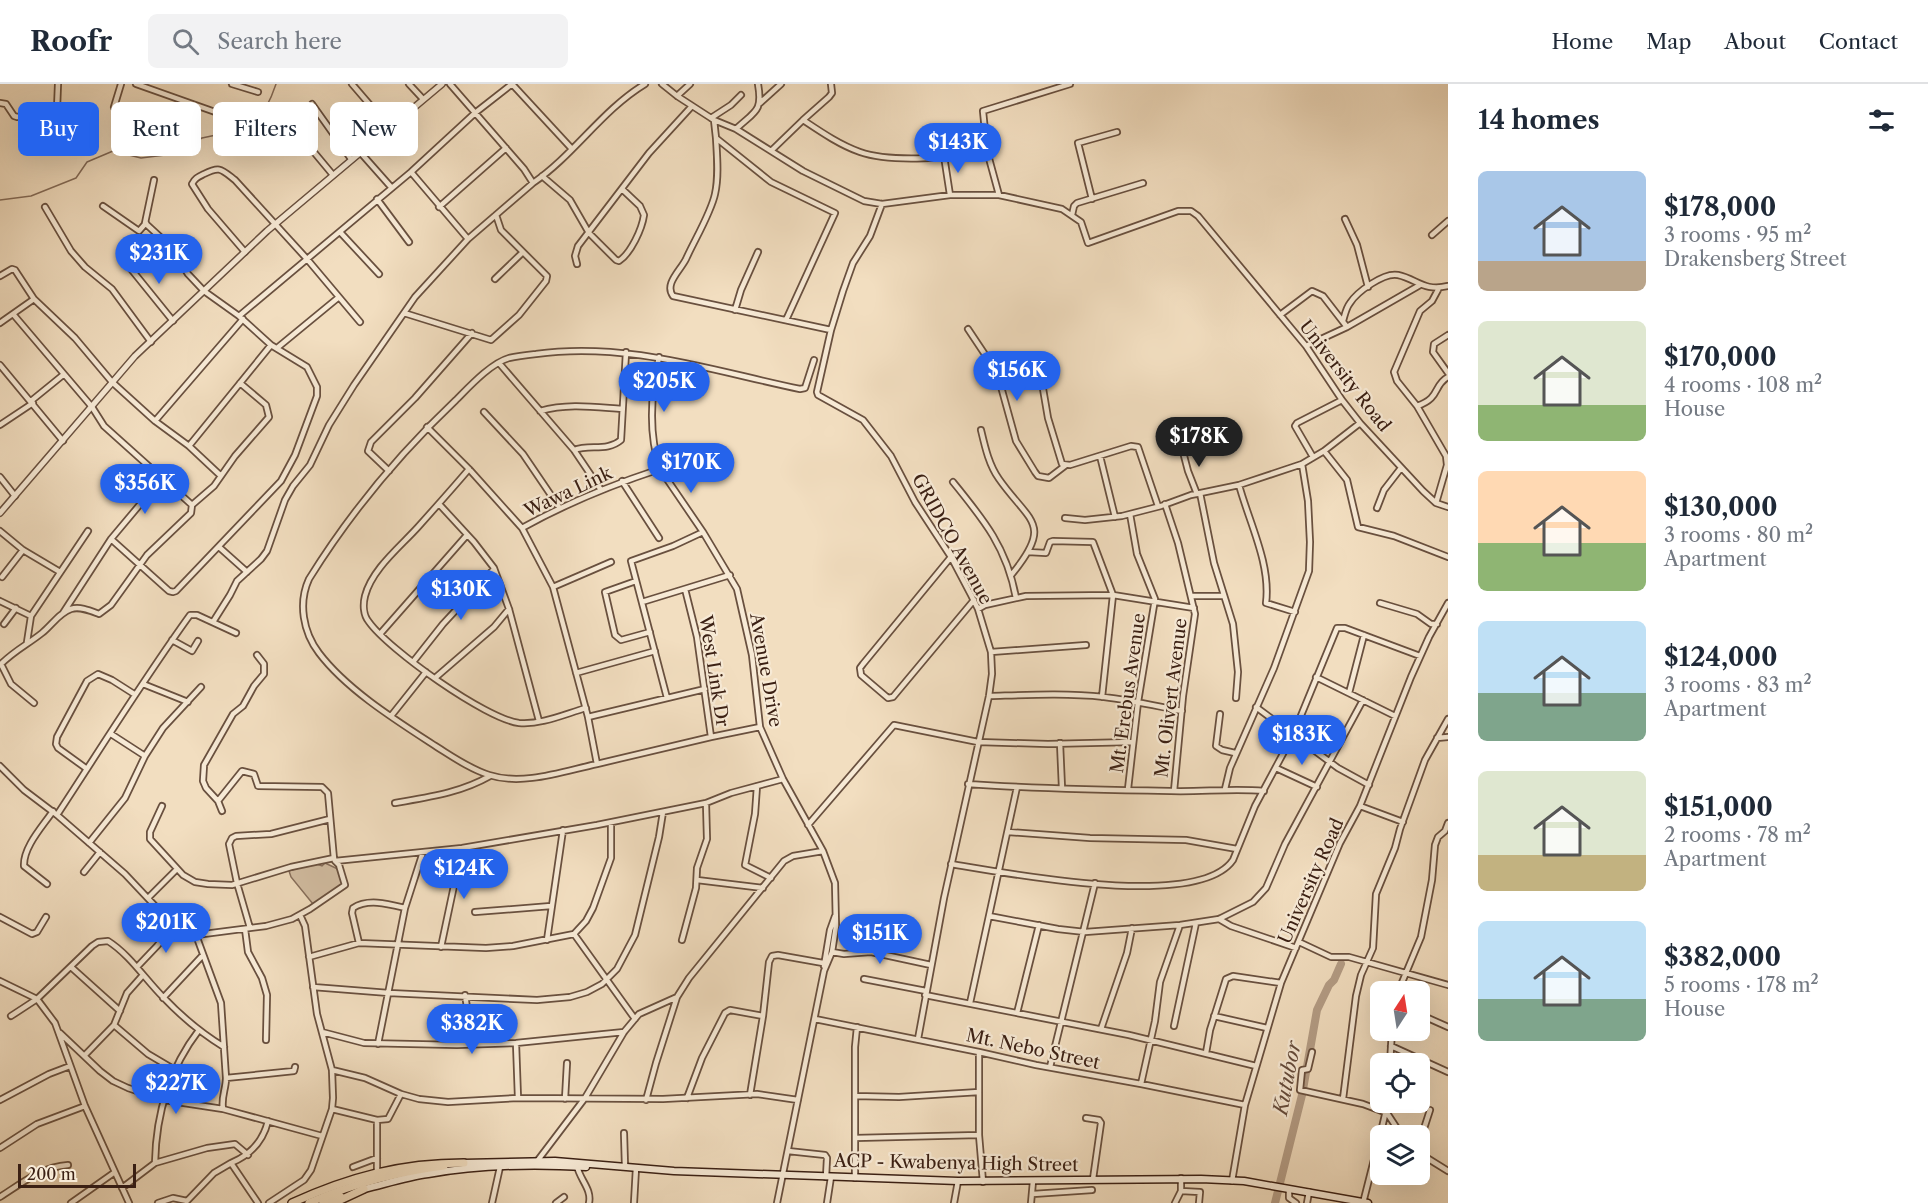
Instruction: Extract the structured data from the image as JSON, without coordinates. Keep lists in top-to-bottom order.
{
  "streets": {
    "main road": ["ACP - Kwabenya High Street"],
    "street": [
      "University Road",
      "Wawa Link",
      "GRIDCO Avenue",
      "Avenue Drive",
      "West Link Dr",
      "Mt. Erebus Avenue",
      "Mt. Olivert Avenue",
      "Mt. Nebo Street"
    ]
  },
  "crossings": [
    ["University Road", "Mt. Nebo Street"],
    ["University Road", "ACP - Kwabenya High Street"],
    ["Wawa Link", "Avenue Drive"],
    ["GRIDCO Avenue", "Mt. Nebo Street"]
  ],
  "water": ["Kutubor"],
  "scale_bar": "200 m",
  "north": "top",
  "page": {
    "header": "Roofr",
    "search": "Search here",
    "nav": [
      "Home",
      "Map",
      "About",
      "Contact"
    ],
    "heading": "14 homes",
    "chip": [
      "Buy",
      "Rent",
      "Filters",
      "New"
    ],
    "price": [
      "$143K",
      "$231K",
      "$156K",
      "$205K",
      "$178K",
      "$170K",
      "$356K",
      "$130K",
      "$183K",
      "$124K",
      "$201K",
      "$151K",
      "$382K",
      "$227K"
    ],
    "list": [
      {
        "name": "$178,000",
        "note": "3 rooms · 95 m² · Drakensberg Street"
      },
      {
        "name": "$170,000",
        "note": "4 rooms · 108 m² · House"
      },
      {
        "name": "$130,000",
        "note": "3 rooms · 80 m² · Apartment"
      },
      {
        "name": "$124,000",
        "note": "3 rooms · 83 m² · Apartment"
      },
      {
        "name": "$151,000",
        "note": "2 rooms · 78 m² · Apartment"
      },
      {
        "name": "$382,000",
        "note": "5 rooms · 178 m² · House"
      }
    ],
    "scale": "200 m"
  }
}
